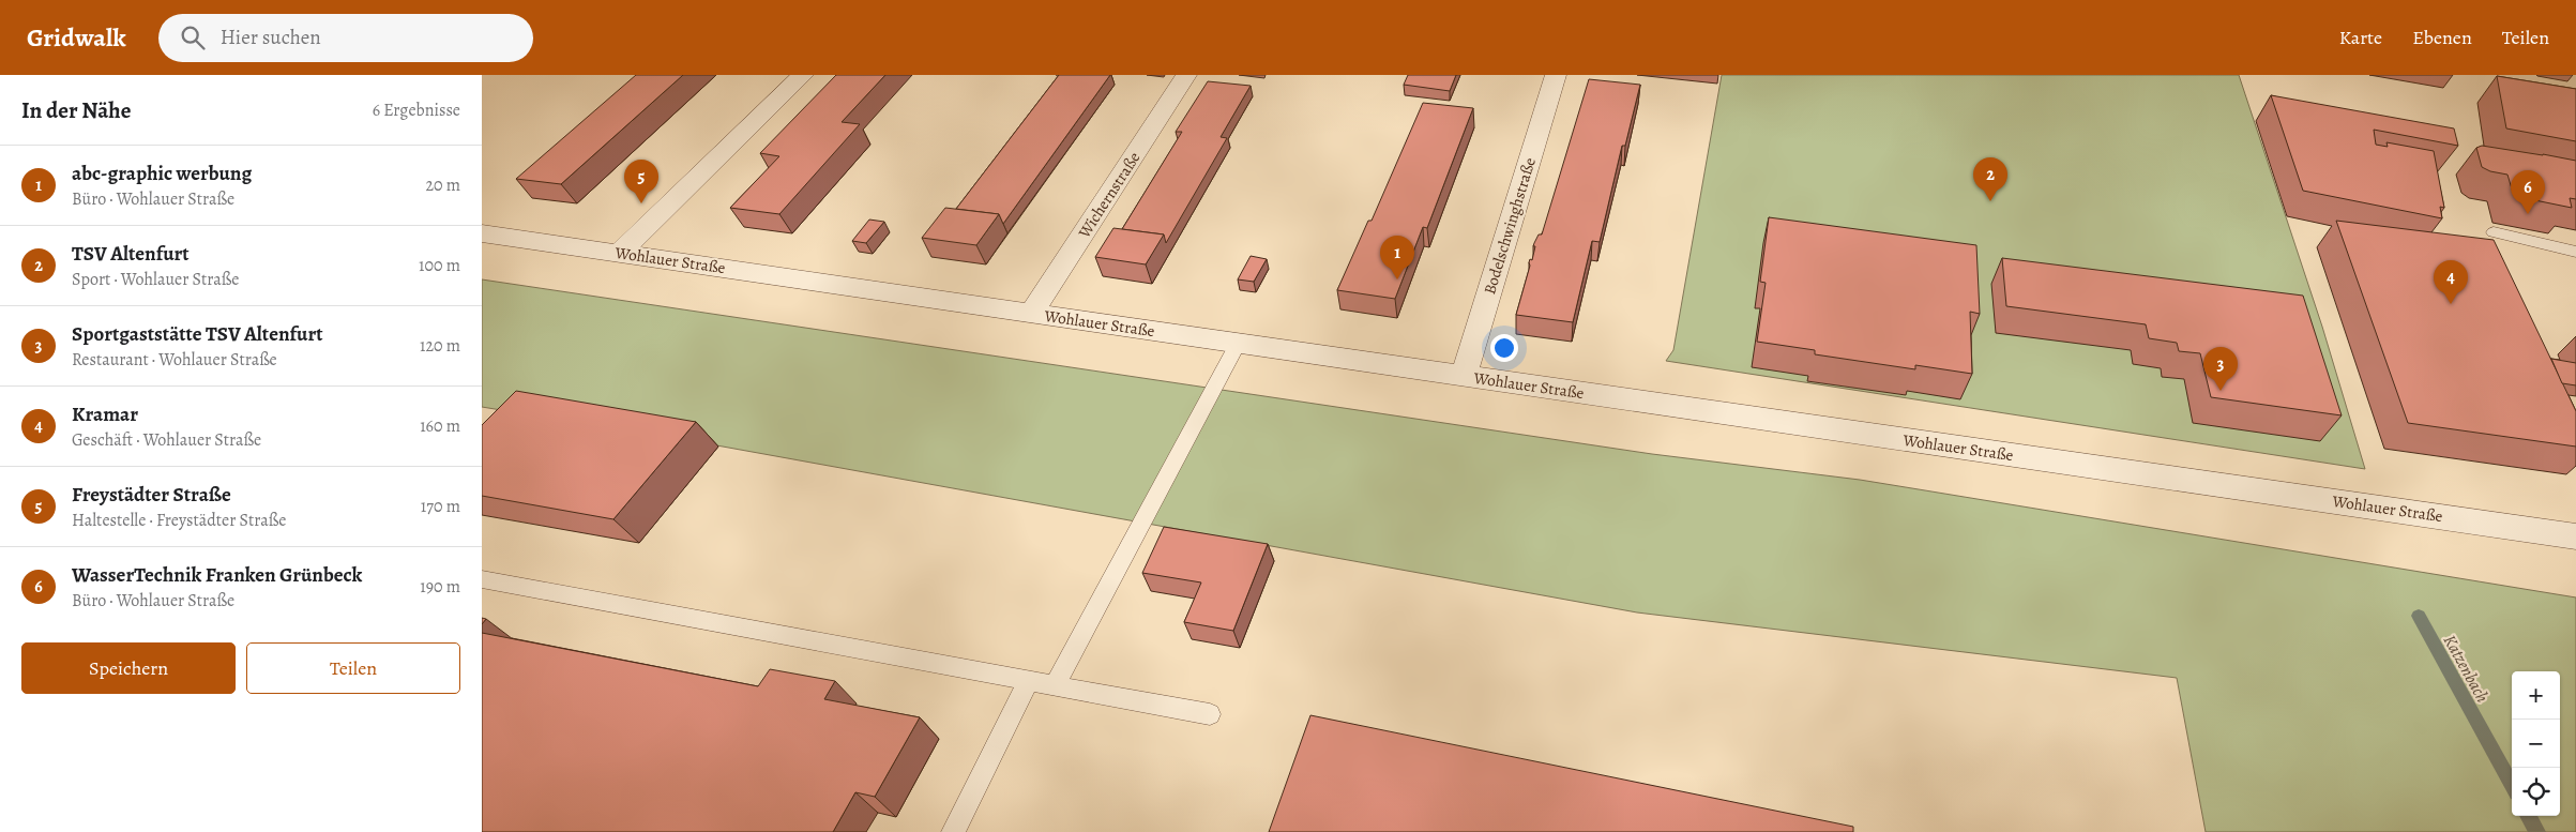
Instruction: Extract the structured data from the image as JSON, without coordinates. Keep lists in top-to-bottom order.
{
  "streets": {
    "street": ["Wichernstraße", "Bodelschwinghstraße", "Wohlauer Straße"]
  },
  "crossings": [
    ["Wichernstraße", "Wohlauer Straße"],
    ["Bodelschwinghstraße", "Wohlauer Straße"]
  ],
  "water": ["Katzenbach"],
  "page": {
    "header": "Gridwalk",
    "search": "Hier suchen",
    "nav": ["Karte", "Ebenen", "Teilen"],
    "heading": ["In der Nähe", "6 Ergebnisse"],
    "list": [
      {
        "mark": "1",
        "name": "abc-graphic werbung",
        "note": "Büro · Wohlauer Straße",
        "value": "20 m"
      },
      {
        "mark": "2",
        "name": "TSV Altenfurt",
        "note": "Sport · Wohlauer Straße",
        "value": "100 m"
      },
      {
        "mark": "3",
        "name": "Sportgaststätte TSV Altenfurt",
        "note": "Restaurant · Wohlauer Straße",
        "value": "120 m"
      },
      {
        "mark": "4",
        "name": "Kramar",
        "note": "Geschäft · Wohlauer Straße",
        "value": "160 m"
      },
      {
        "mark": "5",
        "name": "Freystädter Straße",
        "note": "Haltestelle · Freystädter Straße",
        "value": "170 m"
      },
      {
        "mark": "6",
        "name": "WasserTechnik Franken Grünbeck",
        "note": "Büro · Wohlauer Straße",
        "value": "190 m"
      }
    ],
    "pins": [
      "2",
      "5",
      "6",
      "1",
      "4",
      "3"
    ],
    "buttons": ["Speichern", "Teilen"],
    "map_buttons": ["+", "−"]
  }
}
